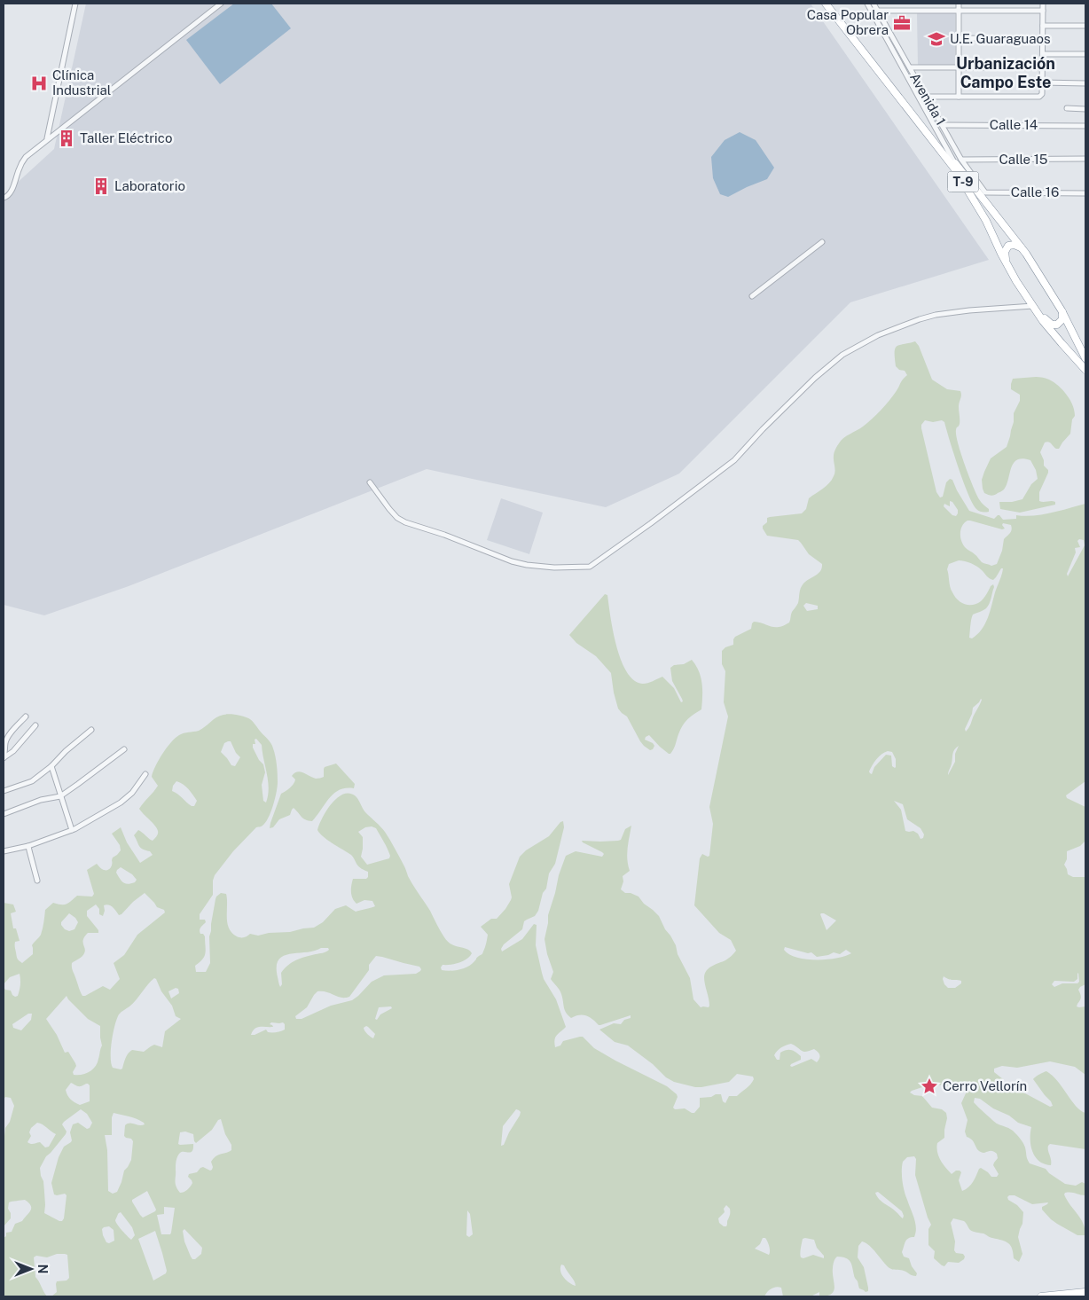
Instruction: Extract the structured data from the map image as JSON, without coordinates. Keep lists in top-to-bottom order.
{
  "streets": {
    "highway": ["T-9"],
    "street": [
      "Avenida 1",
      "Calle 14",
      "Calle 15",
      "Calle 16"
    ]
  },
  "crossings": [
    ["Avenida 1", "Calle 14"],
    ["Avenida 1", "Calle 15"],
    ["Avenida 1", "Calle 16"]
  ],
  "districts": ["Urbanización Campo Este"],
  "places": {
    "office": ["Casa Popular Obrera"],
    "school or university": ["U.E. Guaraguaos"],
    "hospital": ["Clínica Industrial"],
    "building": ["Taller Eléctrico", "Laboratorio"],
    "place": ["Cerro Vellorín"]
  },
  "north": "right"
}
